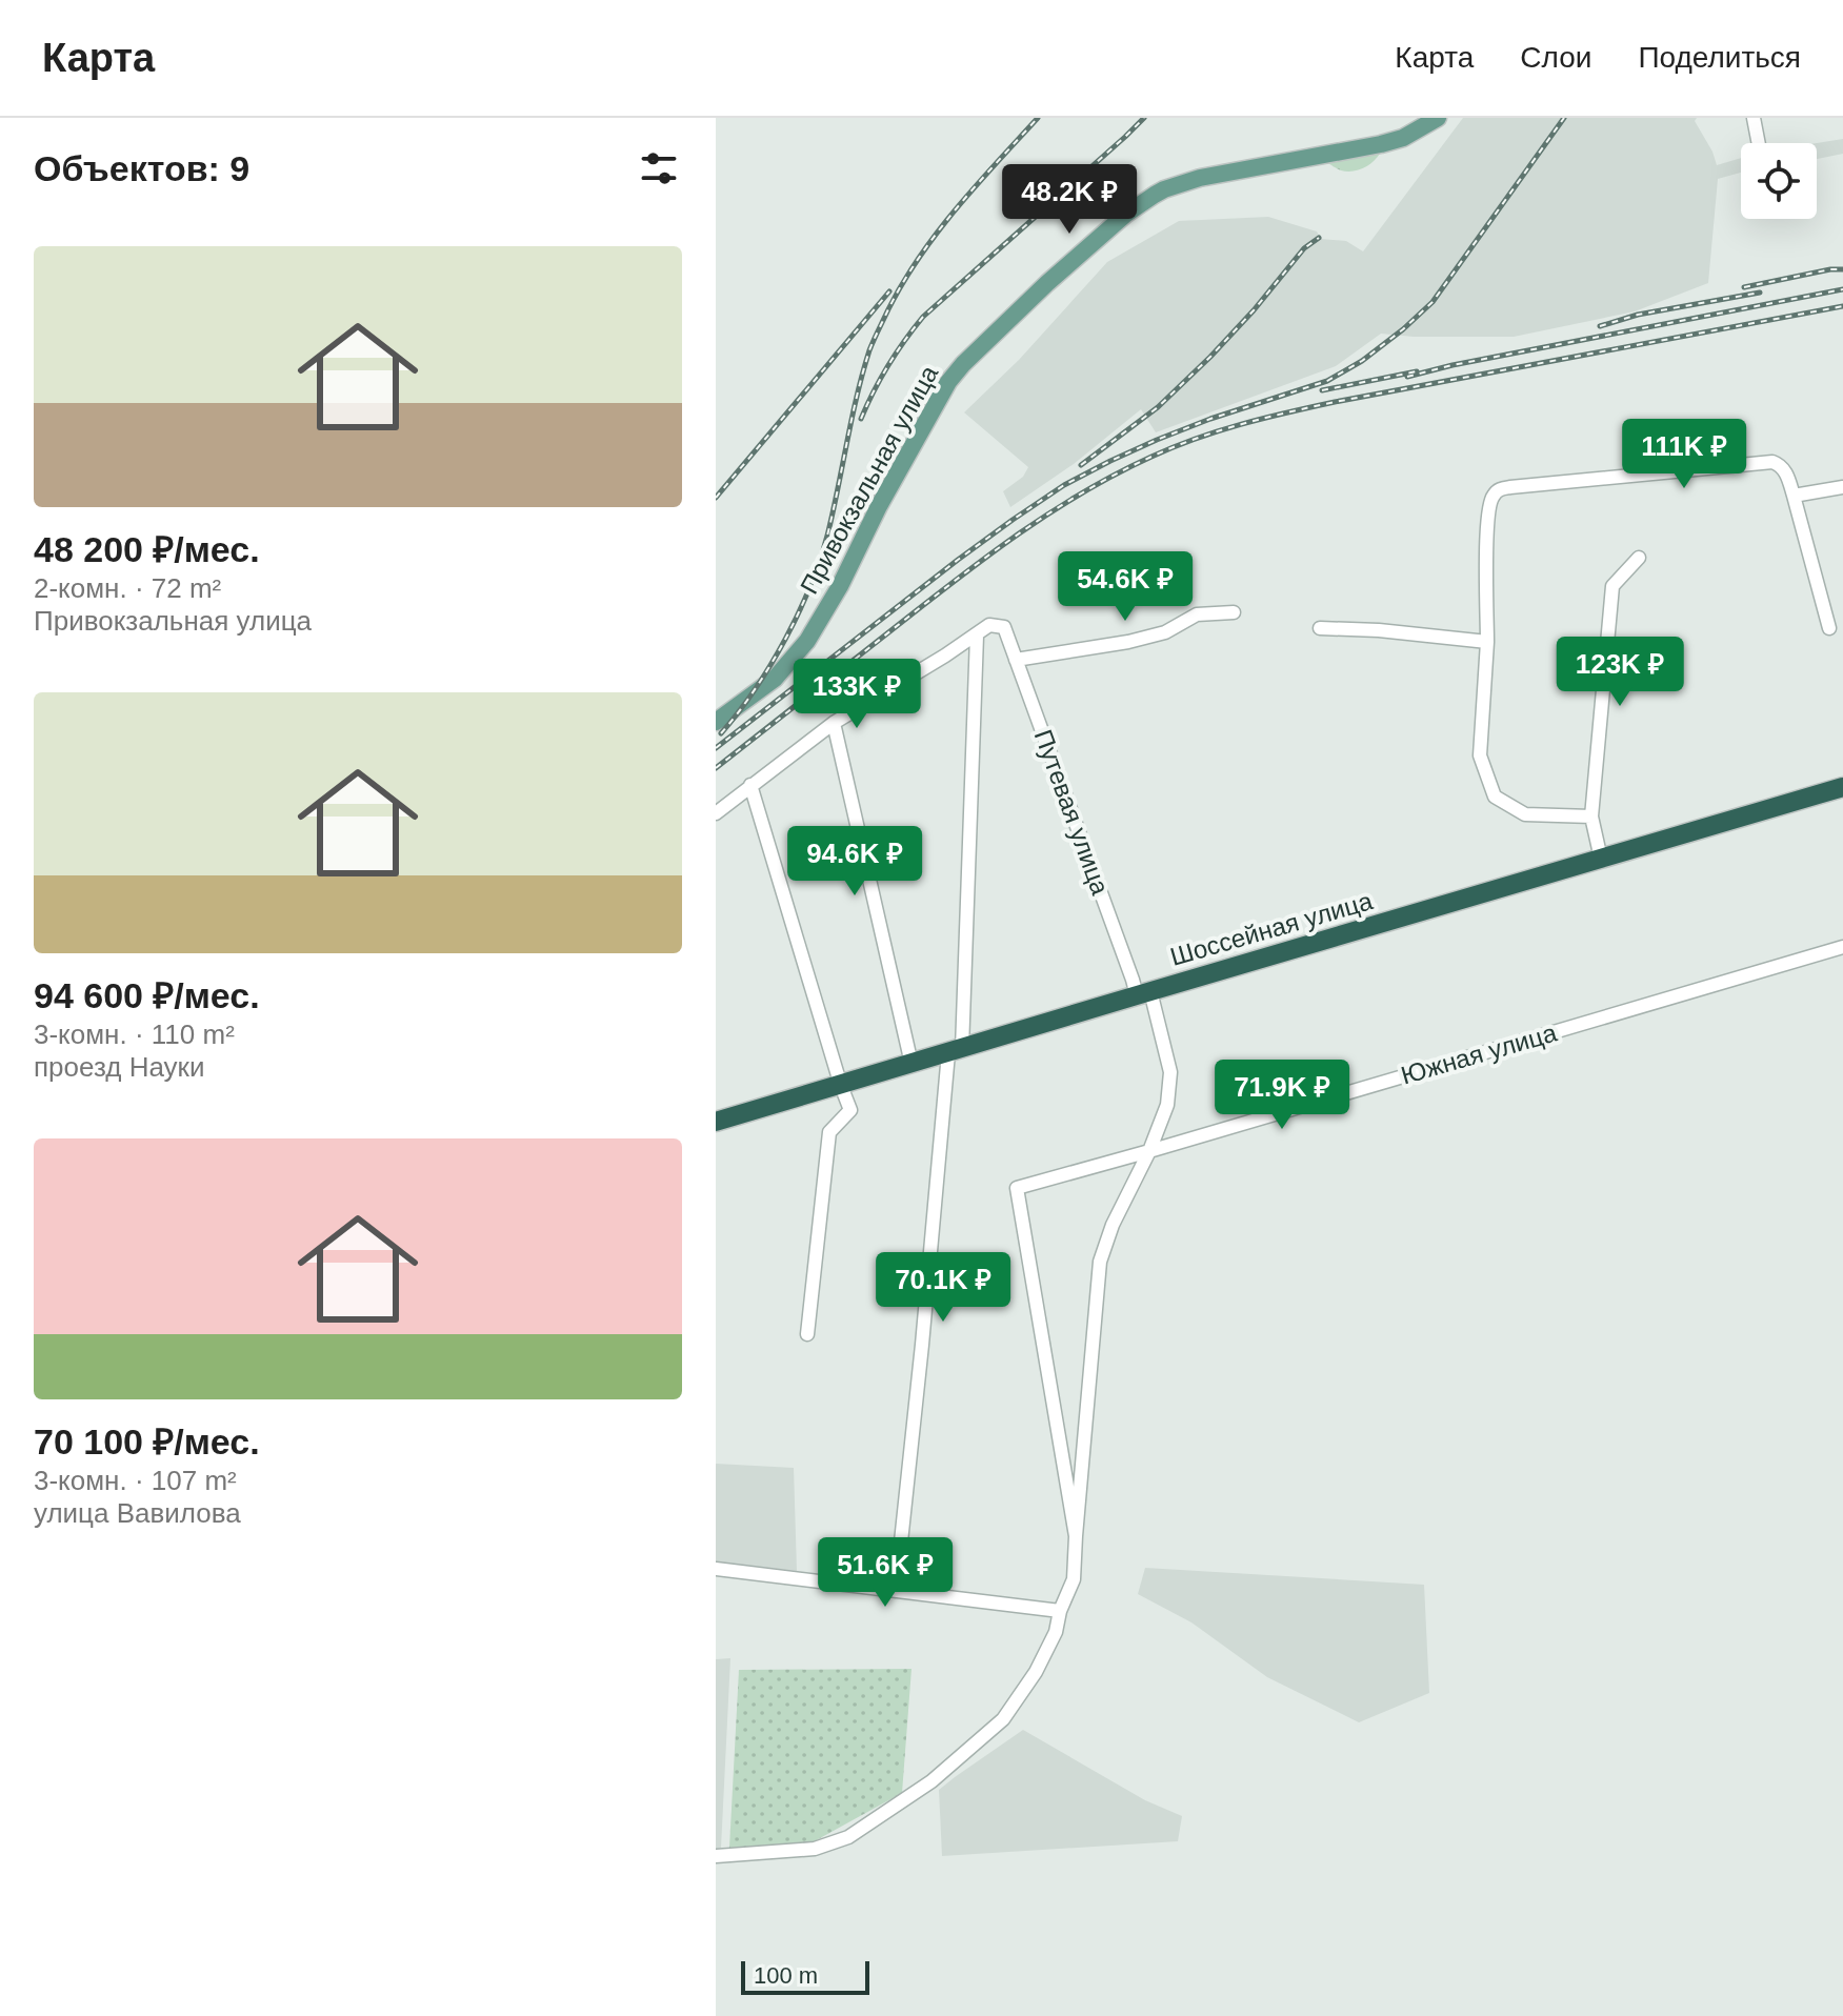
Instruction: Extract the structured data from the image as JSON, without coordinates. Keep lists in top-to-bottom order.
{
  "streets": {
    "highway": ["Шоссейная улица"],
    "main road": ["Привокзальная улица"],
    "street": ["Путевая улица", "Южная улица"]
  },
  "crossings": [
    ["Путевая улица", "Шоссейная улица"],
    ["Путевая улица", "Южная улица"]
  ],
  "scale_bar": "100 m",
  "page": {
    "header": "Карта",
    "nav": ["Карта", "Слои", "Поделиться"],
    "heading": "Объектов: 9",
    "price": [
      "48.2K ₽",
      "111K ₽",
      "54.6K ₽",
      "123K ₽",
      "133K ₽",
      "94.6K ₽",
      "71.9K ₽",
      "70.1K ₽",
      "51.6K ₽"
    ],
    "list": [
      {
        "name": "48 200 ₽/мес.",
        "note": "2-комн. · 72 m² · Привокзальная улица"
      },
      {
        "name": "94 600 ₽/мес.",
        "note": "3-комн. · 110 m² · проезд Науки"
      },
      {
        "name": "70 100 ₽/мес.",
        "note": "3-комн. · 107 m² · улица Вавилова"
      }
    ],
    "scale": "100 m"
  }
}
